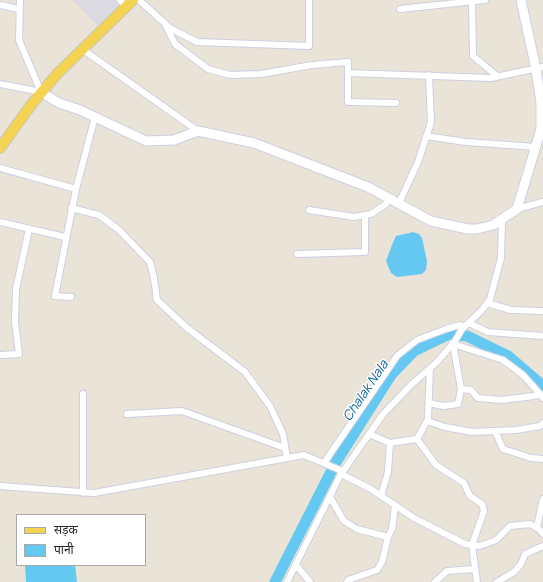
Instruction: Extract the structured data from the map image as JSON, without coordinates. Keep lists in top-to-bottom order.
{
  "water": ["Chalak Nala"],
  "legend": ["सड़क", "पानी"]
}
